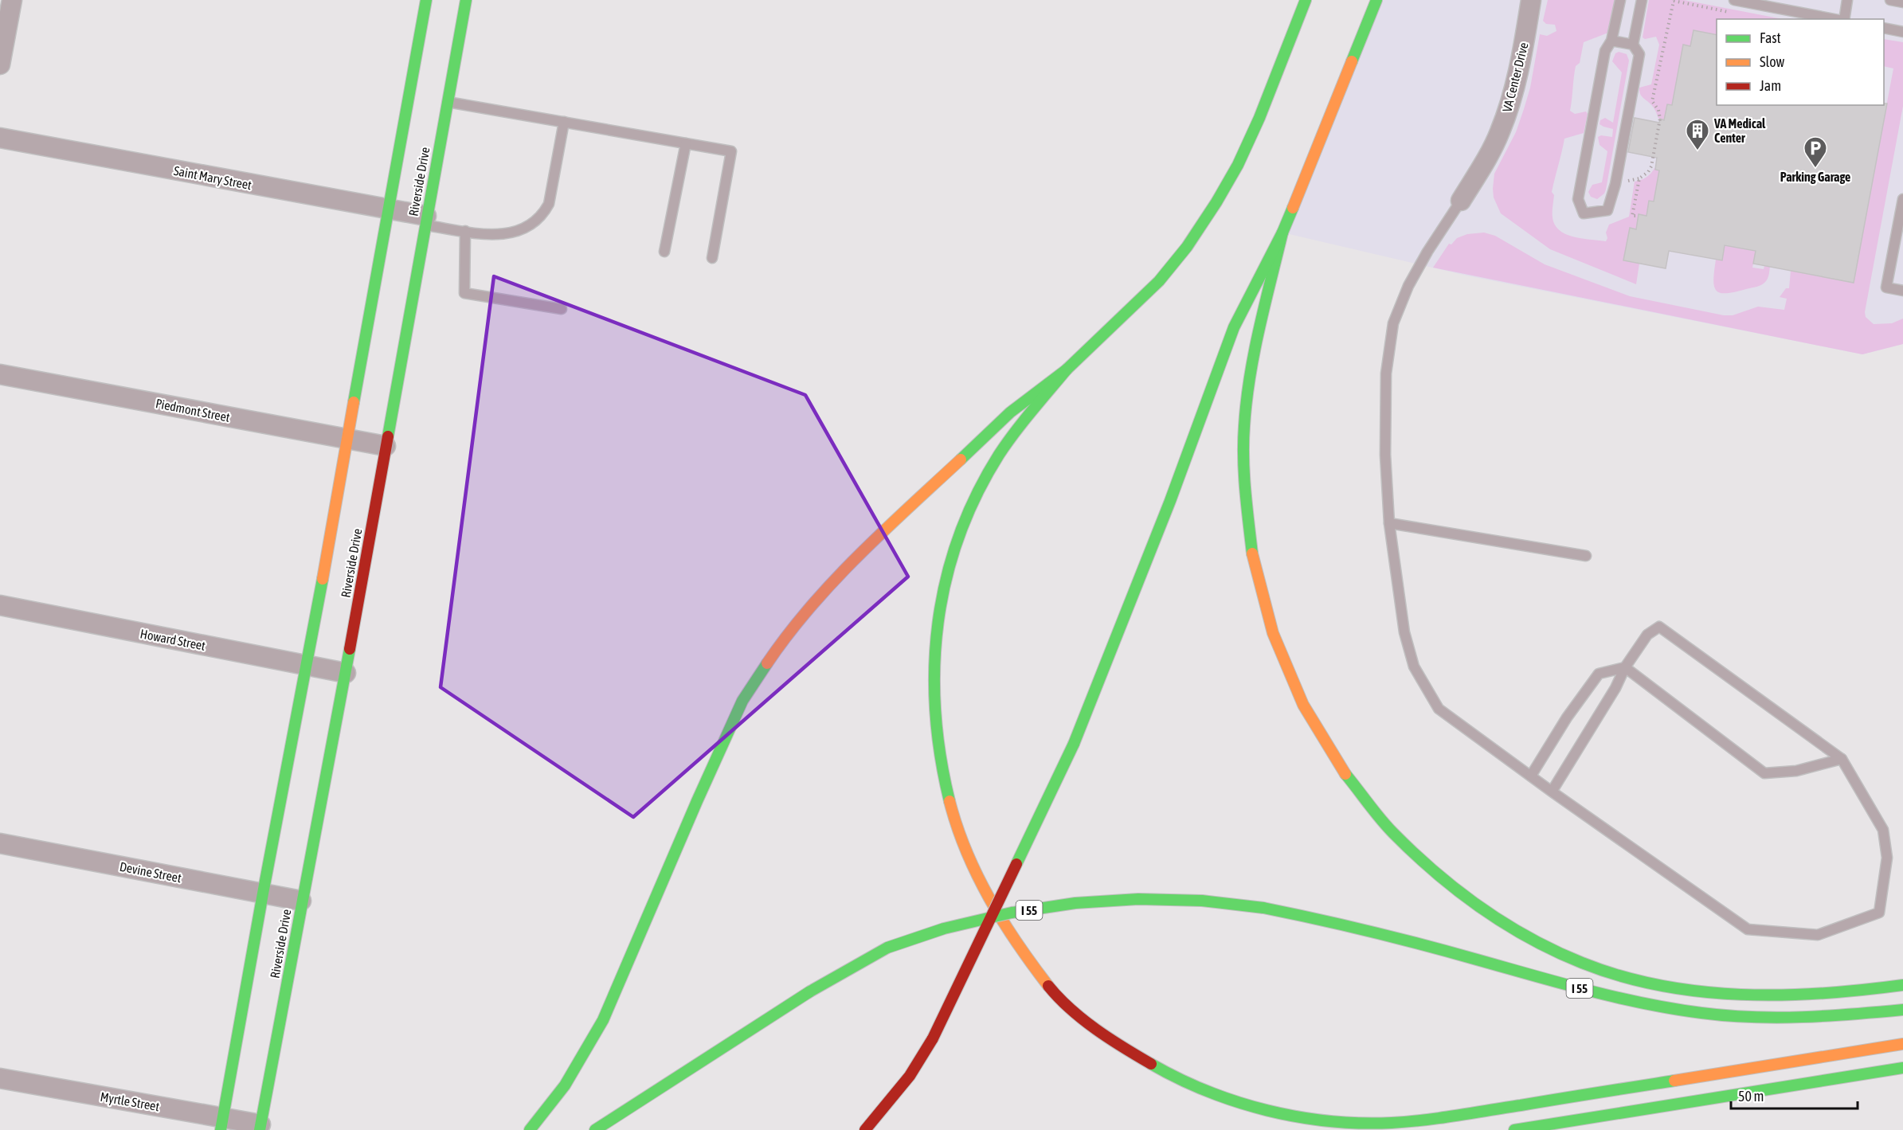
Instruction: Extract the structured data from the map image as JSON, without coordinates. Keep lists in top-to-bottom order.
{
  "streets": {
    "main road": ["Riverside Drive", "I 55"],
    "street": [
      "VA Center Drive",
      "Saint Mary Street",
      "Piedmont Street",
      "Howard Street",
      "Devine Street",
      "Myrtle Street"
    ]
  },
  "crossings": [
    ["Saint Mary Street", "Riverside Drive"],
    ["Riverside Drive", "Piedmont Street"],
    ["Riverside Drive", "Howard Street"],
    ["Riverside Drive", "Devine Street"],
    ["Riverside Drive", "Myrtle Street"]
  ],
  "places": {
    "building": ["VA Medical Center"],
    "parking": ["Parking Garage"]
  },
  "legend": ["Fast", "Slow", "Jam"],
  "scale_bar": "50 m"
}
